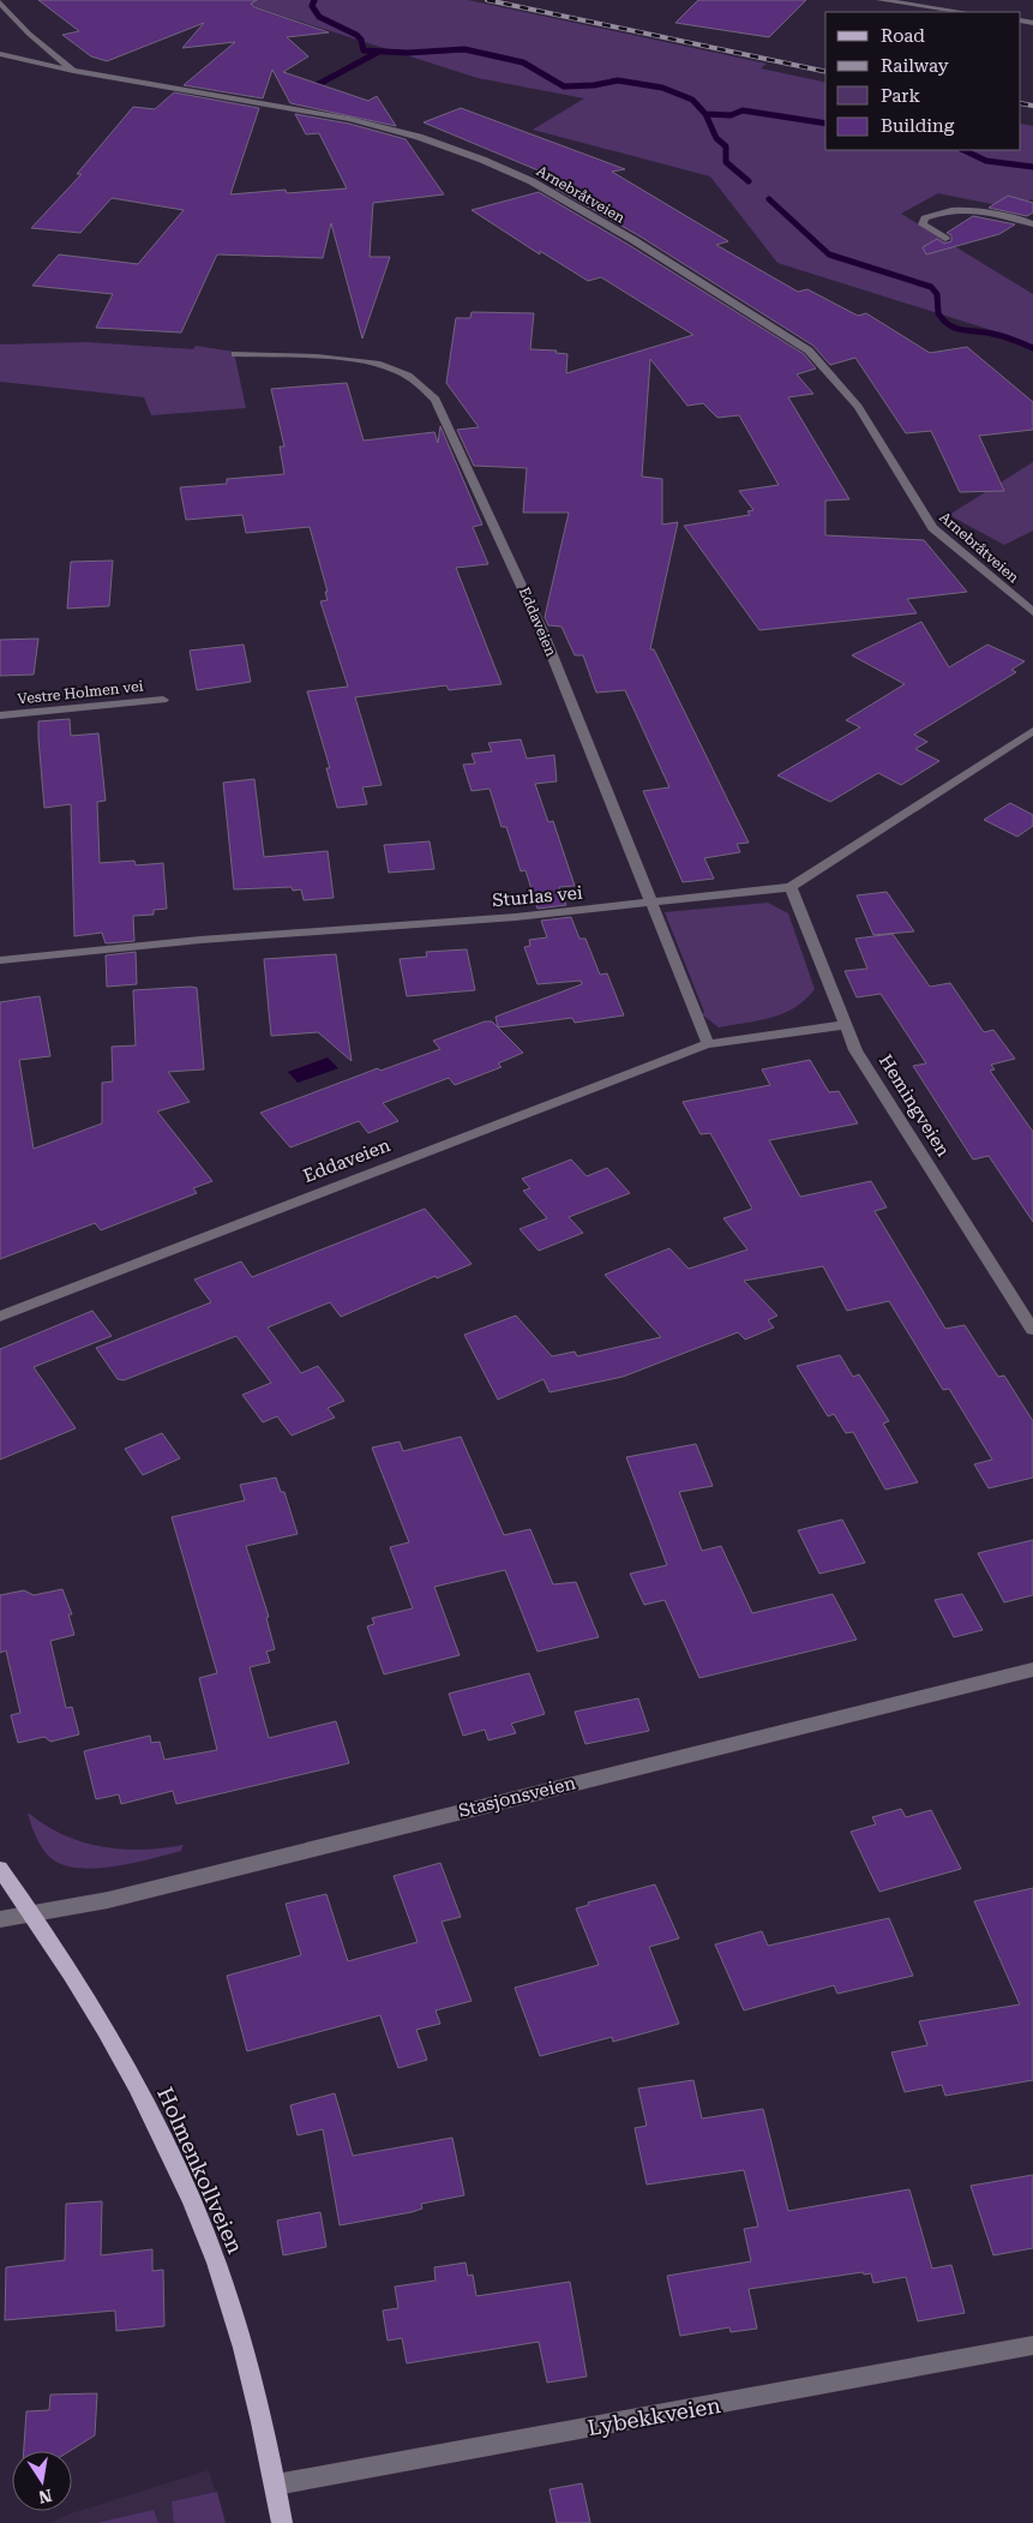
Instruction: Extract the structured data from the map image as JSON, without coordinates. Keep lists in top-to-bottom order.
{
  "streets": {
    "main road": ["Holmenkollveien"],
    "street": [
      "Arnebråtveien",
      "Eddaveien",
      "Vestre Holmen vei",
      "Sturlas vei",
      "Hemingveien",
      "Stasjonsveien",
      "Lybekkveien"
    ]
  },
  "crossings": [
    ["Eddaveien", "Sturlas vei"],
    ["Eddaveien", "Hemingveien"],
    ["Sturlas vei", "Hemingveien"],
    ["Stasjonsveien", "Holmenkollveien"],
    ["Holmenkollveien", "Lybekkveien"]
  ],
  "legend": [
    "Road",
    "Railway",
    "Park",
    "Building"
  ],
  "north": "bottom"
}
